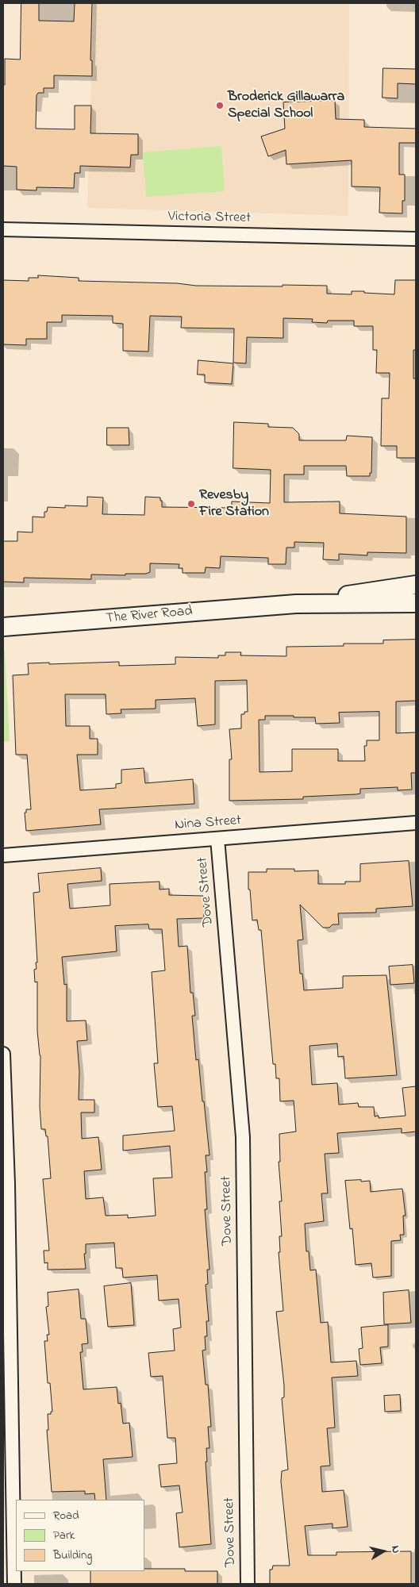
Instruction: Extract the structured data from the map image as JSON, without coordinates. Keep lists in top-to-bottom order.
{
  "streets": {
    "main road": ["The River Road"],
    "street": ["Victoria Street", "Nina Street", "Dove Street"]
  },
  "crossings": [
    ["Nina Street", "Dove Street"]
  ],
  "places": ["Broderick Gillawarra Special School", "Revesby Fire Station"],
  "legend": ["Road", "Park", "Building"],
  "north": "right"
}
